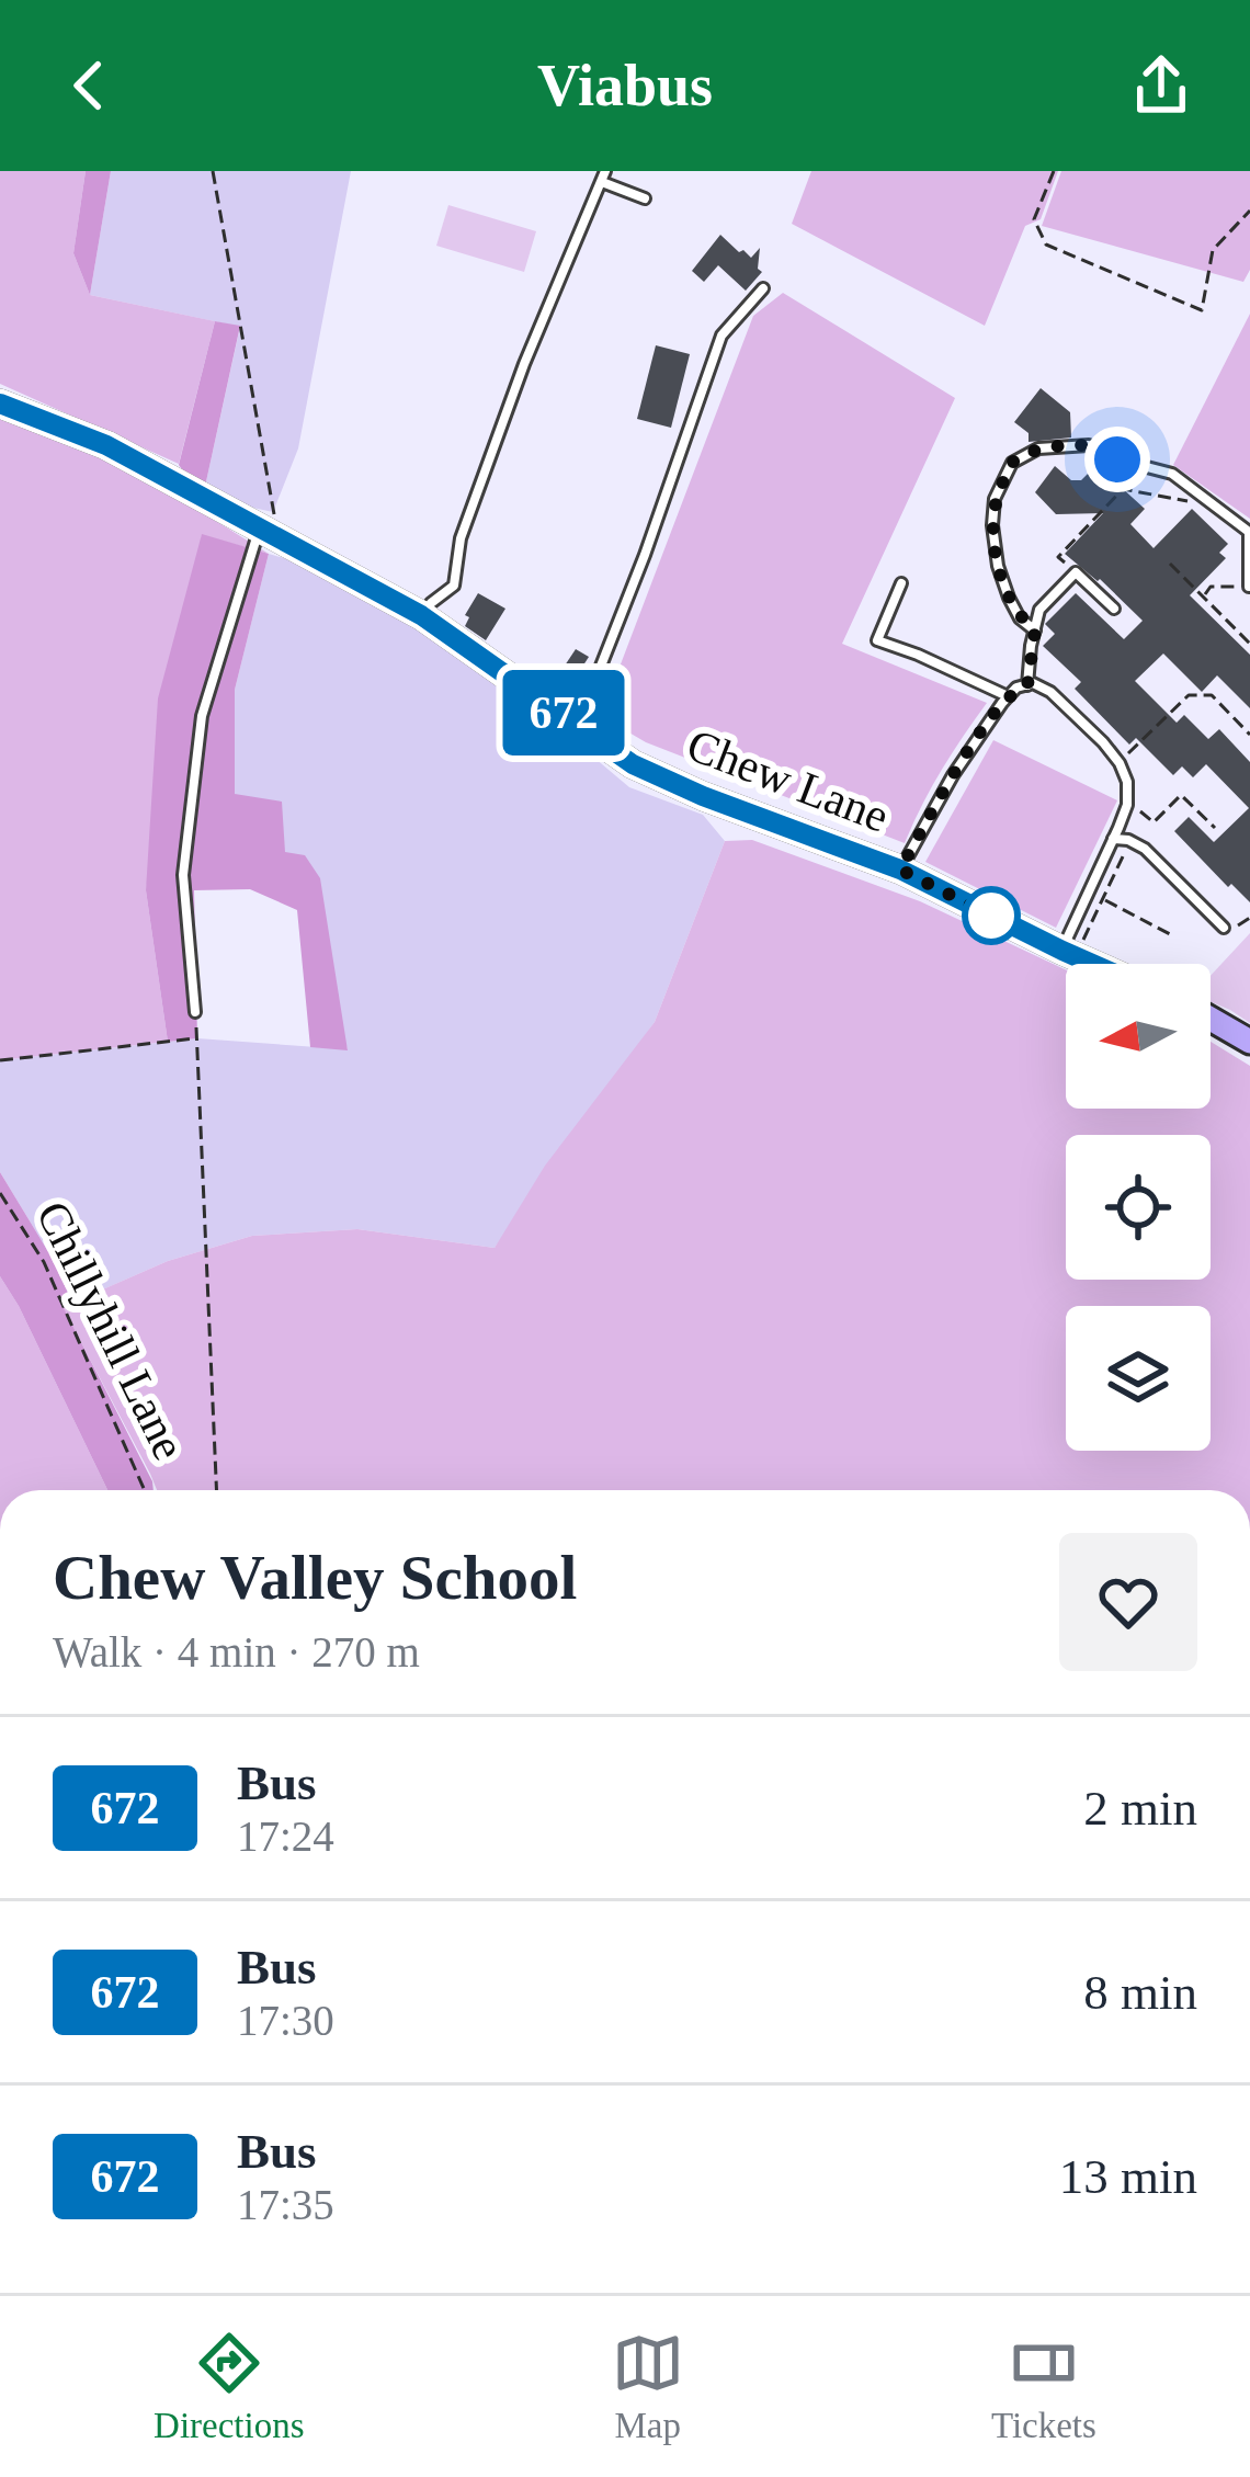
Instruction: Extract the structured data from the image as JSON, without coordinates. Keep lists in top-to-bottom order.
{
  "streets": {
    "main road": ["Chew Lane"],
    "path": ["Chillyhill Lane"]
  },
  "lines": ["bus line 672"],
  "north": "left",
  "page": {
    "header": "Viabus",
    "on_map": "672",
    "heading": ["Chew Valley School", "Walk · 4 min · 270 m"],
    "list": [
      {
        "mark": "672",
        "name": "Bus",
        "note": "17:24",
        "value": "2 min"
      },
      {
        "mark": "672",
        "name": "Bus",
        "note": "17:30",
        "value": "8 min"
      },
      {
        "mark": "672",
        "name": "Bus",
        "note": "17:35",
        "value": "13 min"
      }
    ],
    "tabs": ["Directions", "Map", "Tickets"]
  }
}
